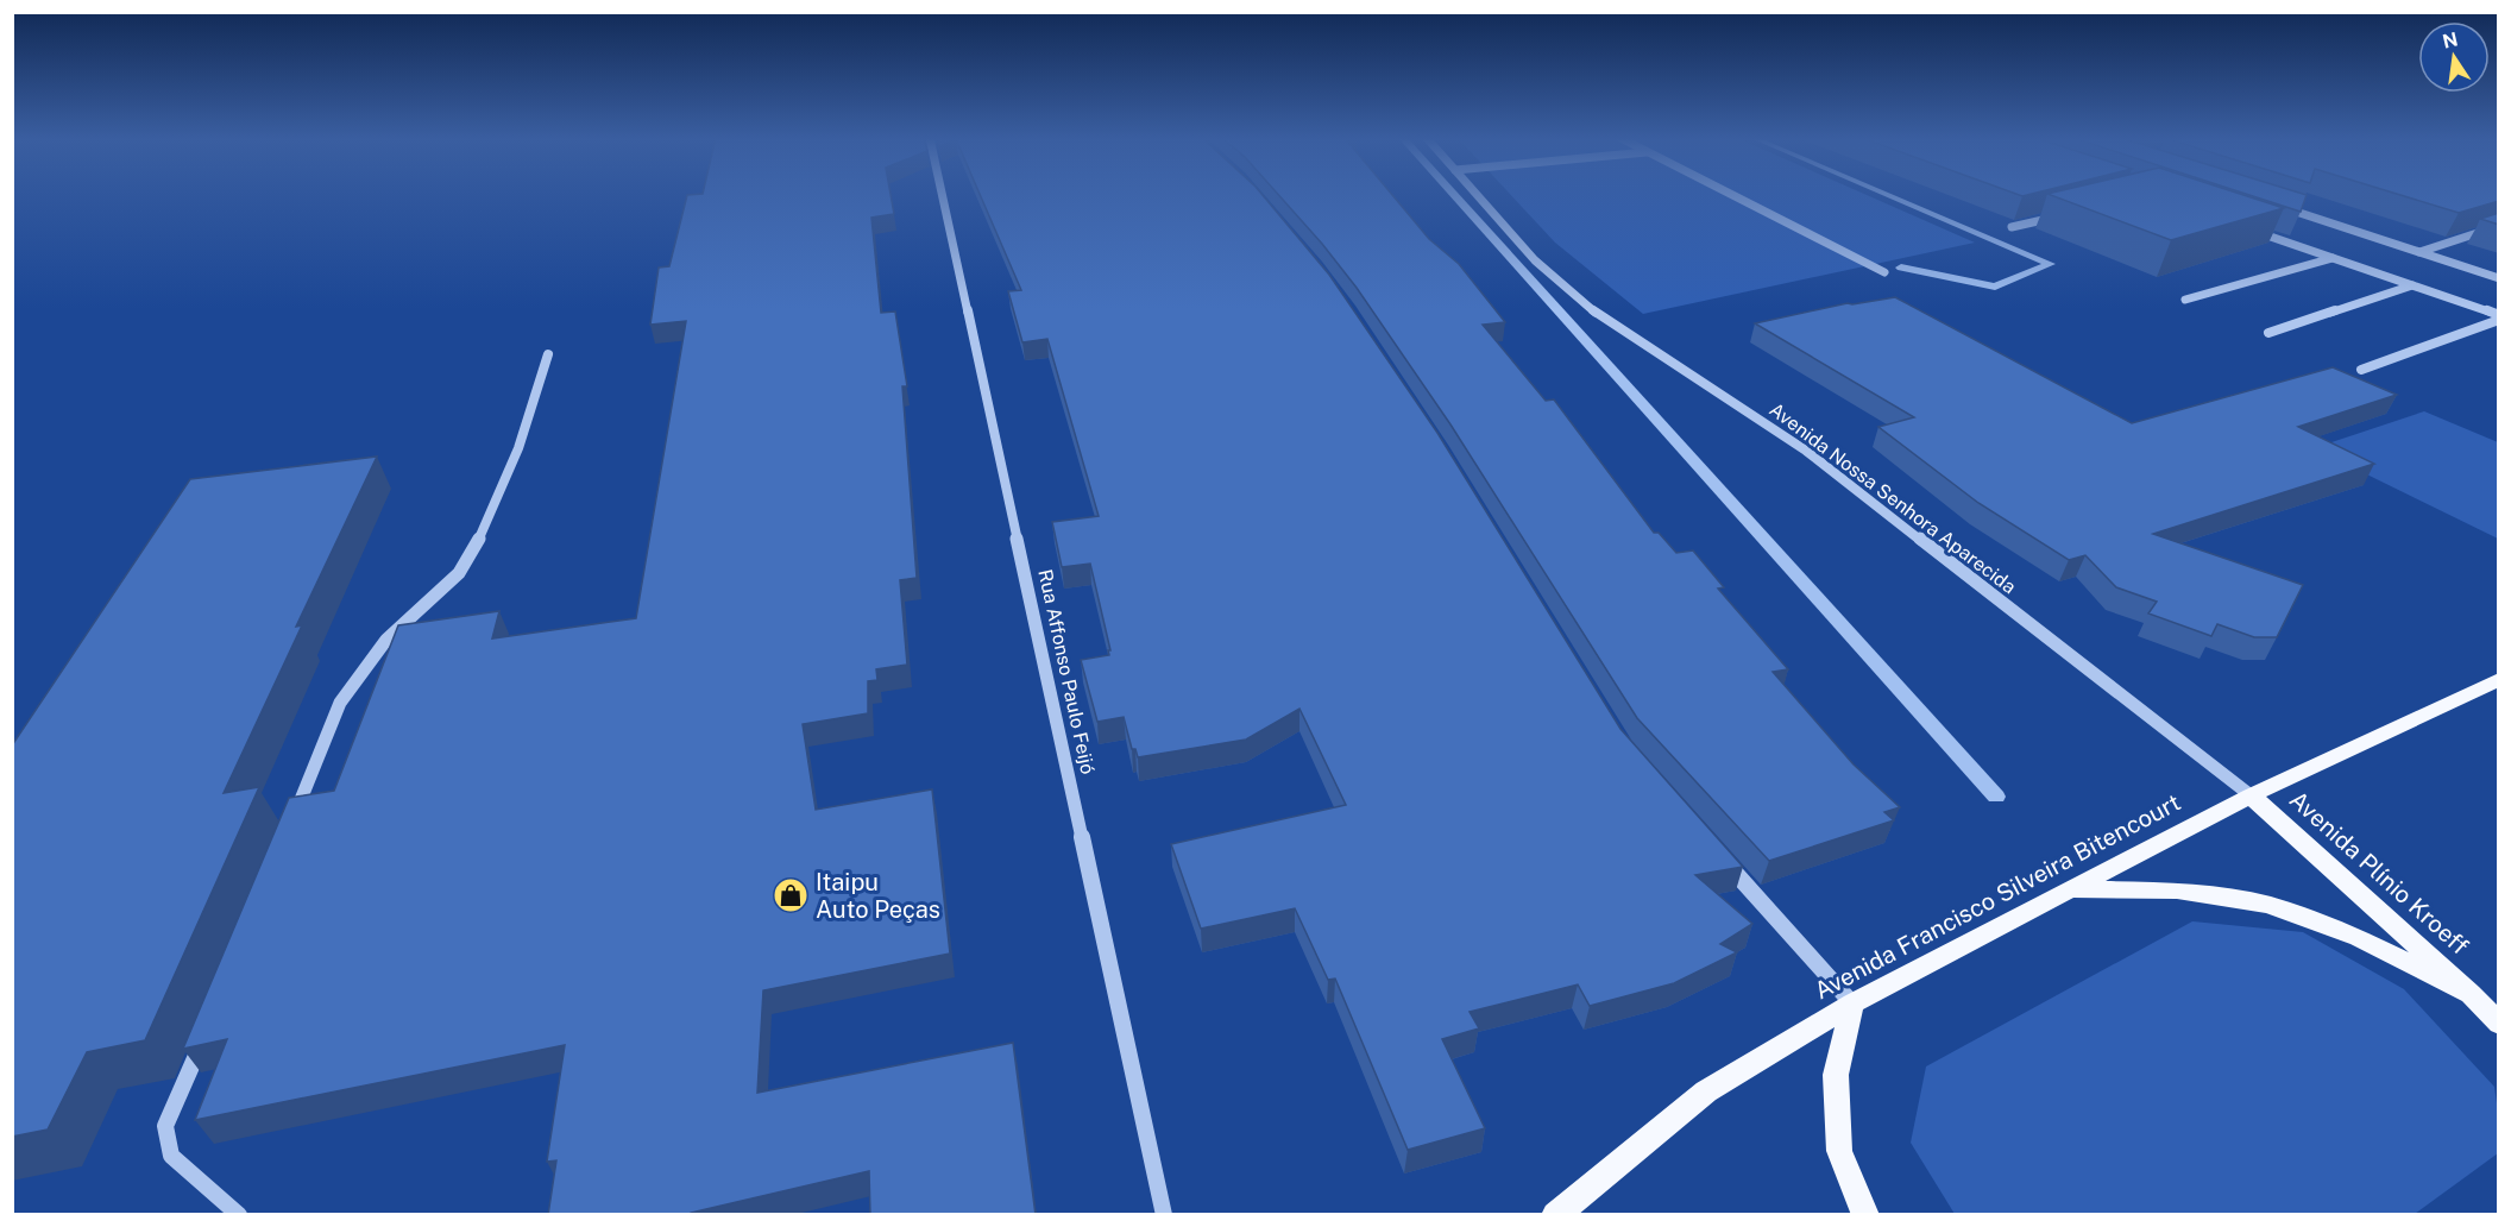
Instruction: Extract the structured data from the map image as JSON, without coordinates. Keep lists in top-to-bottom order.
{
  "streets": {
    "main road": ["Avenida Plínio Kroeff", "Avenida Francisco Silveira Bitencourt"],
    "street": ["Avenida Nossa Senhora Aparecida", "Rua Affonso Paulo Feijó"]
  },
  "crossings": [
    ["Avenida Nossa Senhora Aparecida", "Avenida Plínio Kroeff"],
    ["Avenida Nossa Senhora Aparecida", "Avenida Francisco Silveira Bitencourt"],
    ["Avenida Plínio Kroeff", "Avenida Francisco Silveira Bitencourt"]
  ],
  "places": {
    "shop": ["Itaipu Auto Peças"]
  },
  "north": "top"
}
